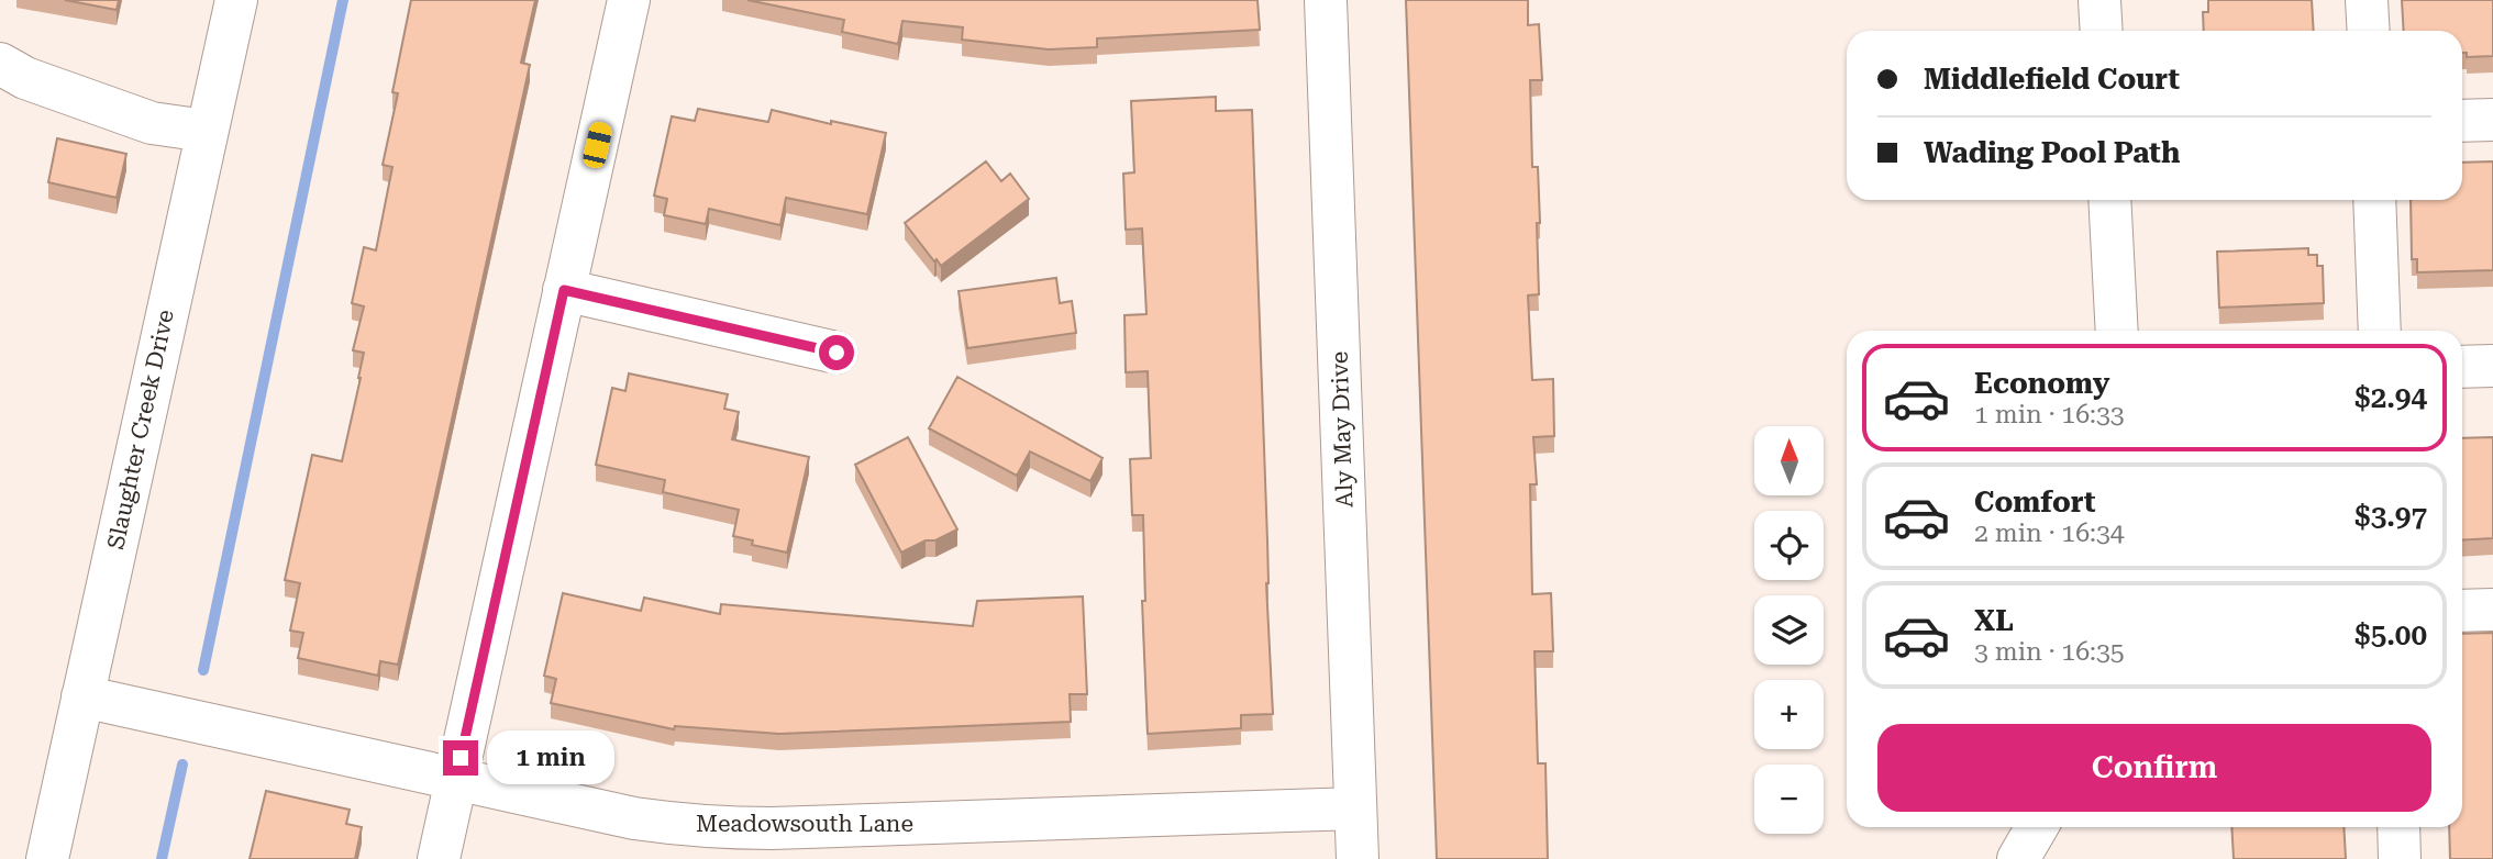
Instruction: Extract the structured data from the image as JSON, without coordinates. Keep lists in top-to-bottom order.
{
  "streets": {
    "street": ["Slaughter Creek Drive", "Aly May Drive", "Meadowsouth Lane"]
  },
  "crossings": [
    ["Slaughter Creek Drive", "Meadowsouth Lane"],
    ["Aly May Drive", "Meadowsouth Lane"]
  ],
  "north": "top",
  "page": {
    "banner": ["Middlefield Court", "Wading Pool Path"],
    "list": [
      {
        "name": "Economy",
        "note": "1 min · 16:33",
        "value": "$2.94"
      },
      {
        "name": "Comfort",
        "note": "2 min · 16:34",
        "value": "$3.97"
      },
      {
        "name": "XL",
        "note": "3 min · 16:35",
        "value": "$5.00"
      }
    ],
    "map_buttons": ["+", "−"],
    "buttons": "Confirm",
    "bubble": "1 min"
  }
}
